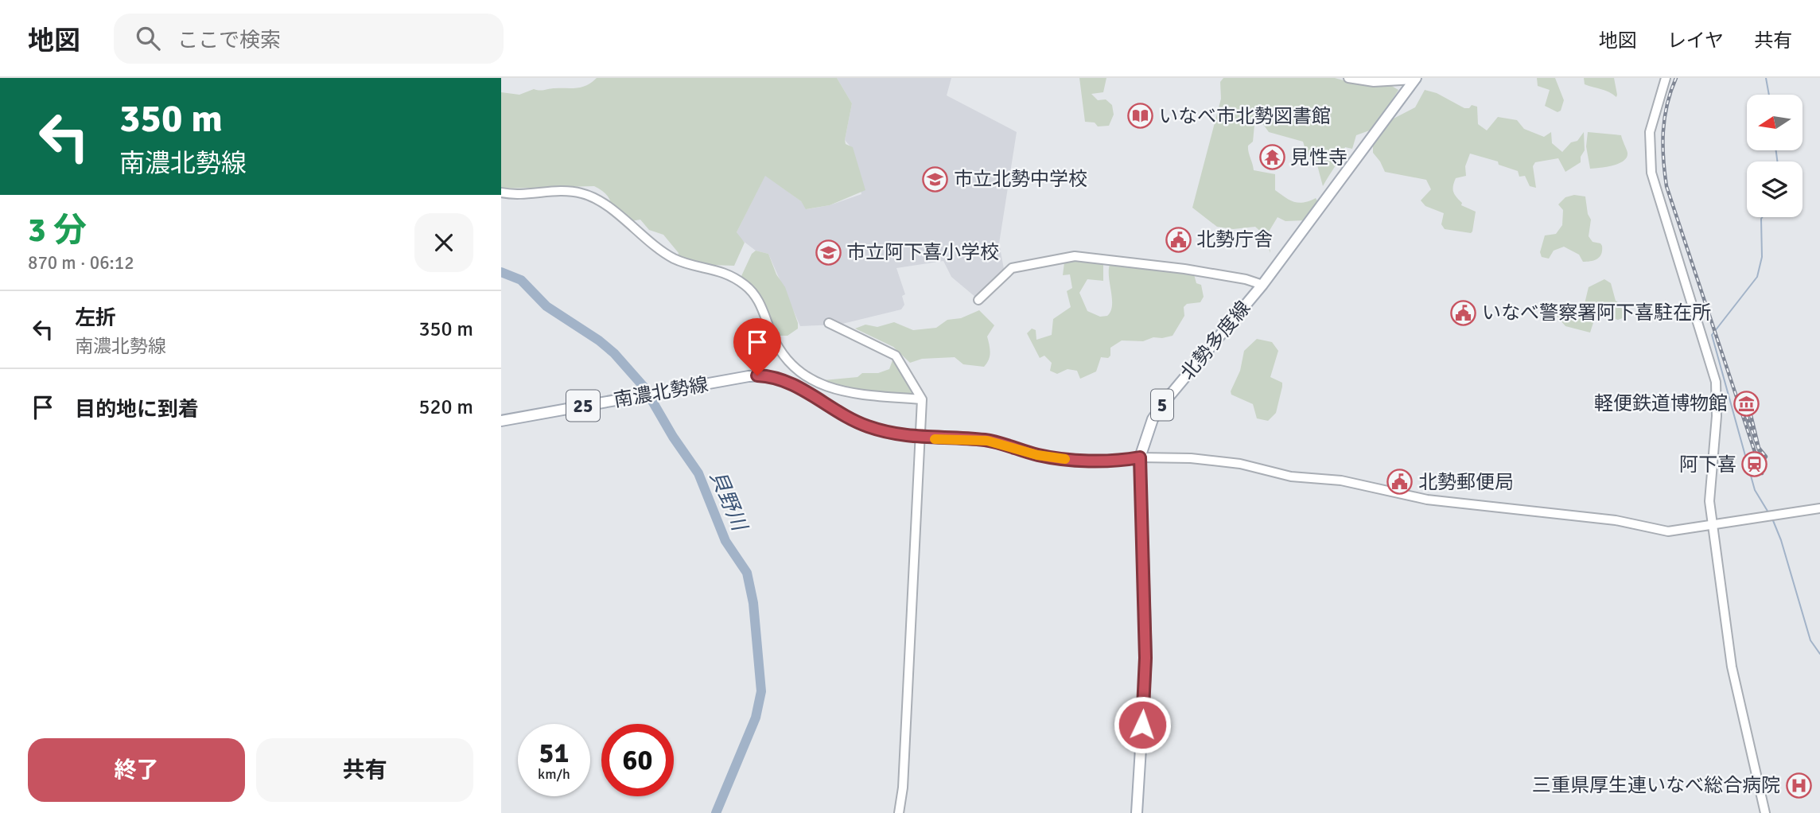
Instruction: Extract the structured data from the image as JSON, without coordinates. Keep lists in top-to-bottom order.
{
  "streets": {
    "main road": [
      "北勢多度線",
      "南濃北勢線",
      "5",
      "25"
    ]
  },
  "crossings": [
    ["北勢多度線", "南濃北勢線"]
  ],
  "water": ["貝野川"],
  "places": {
    "library": ["いなべ市北勢図書館"],
    "temple": ["見性寺"],
    "school or university": ["市立北勢中学校", "市立阿下喜小学校"],
    "public building": ["北勢庁舎", "いなべ警察署阿下喜駐在所", "北勢郵便局"],
    "museum": ["軽便鉄道博物館"],
    "station": ["阿下喜"],
    "hospital": ["三重県厚生連いなべ総合病院"]
  },
  "north": "left",
  "page": {
    "header": "地図",
    "search": "ここで検索",
    "nav": ["地図", "レイヤ", "共有"],
    "turn": ["350 m", "南濃北勢線"],
    "heading": ["3 分", "870 m · 06:12"],
    "list": [
      {
        "name": "左折",
        "note": "南濃北勢線",
        "value": "350 m"
      },
      {
        "name": "目的地に到着",
        "value": "520 m"
      }
    ],
    "speed": "51 km/h",
    "limit": "60",
    "buttons": ["終了", "共有"]
  }
}
